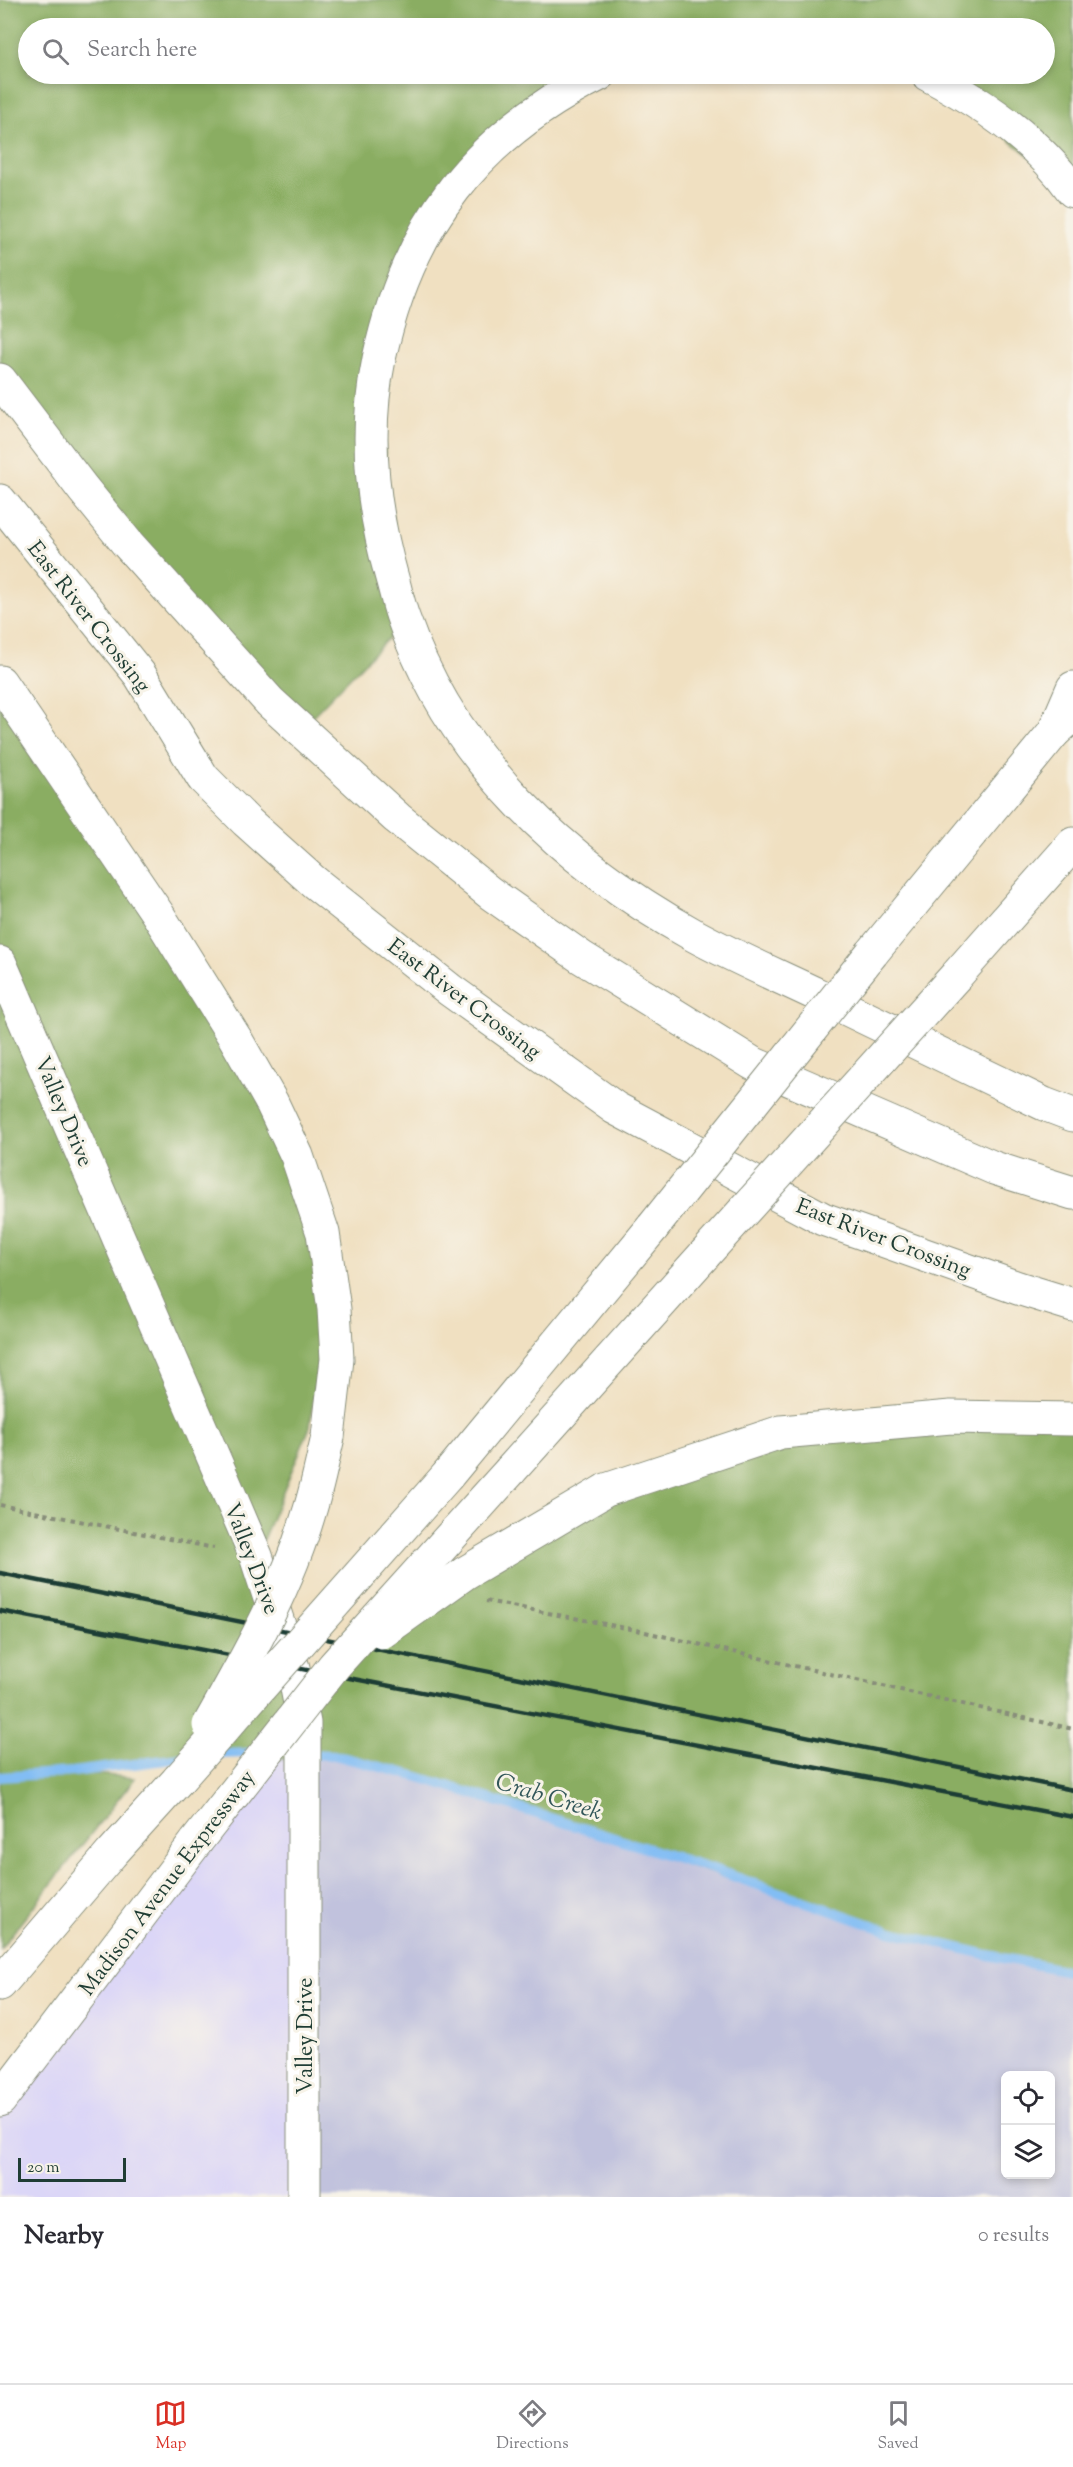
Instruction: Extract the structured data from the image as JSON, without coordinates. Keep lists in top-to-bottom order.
{
  "streets": {
    "main road": ["East River Crossing", "Valley Drive", "Madison Avenue Expressway"]
  },
  "water": ["Crab Creek"],
  "scale_bar": "20 m",
  "page": {
    "search": "Search here",
    "scale": "20 m",
    "heading": ["Nearby", "0 results"],
    "nav": ["Map", "Directions", "Saved"]
  }
}
